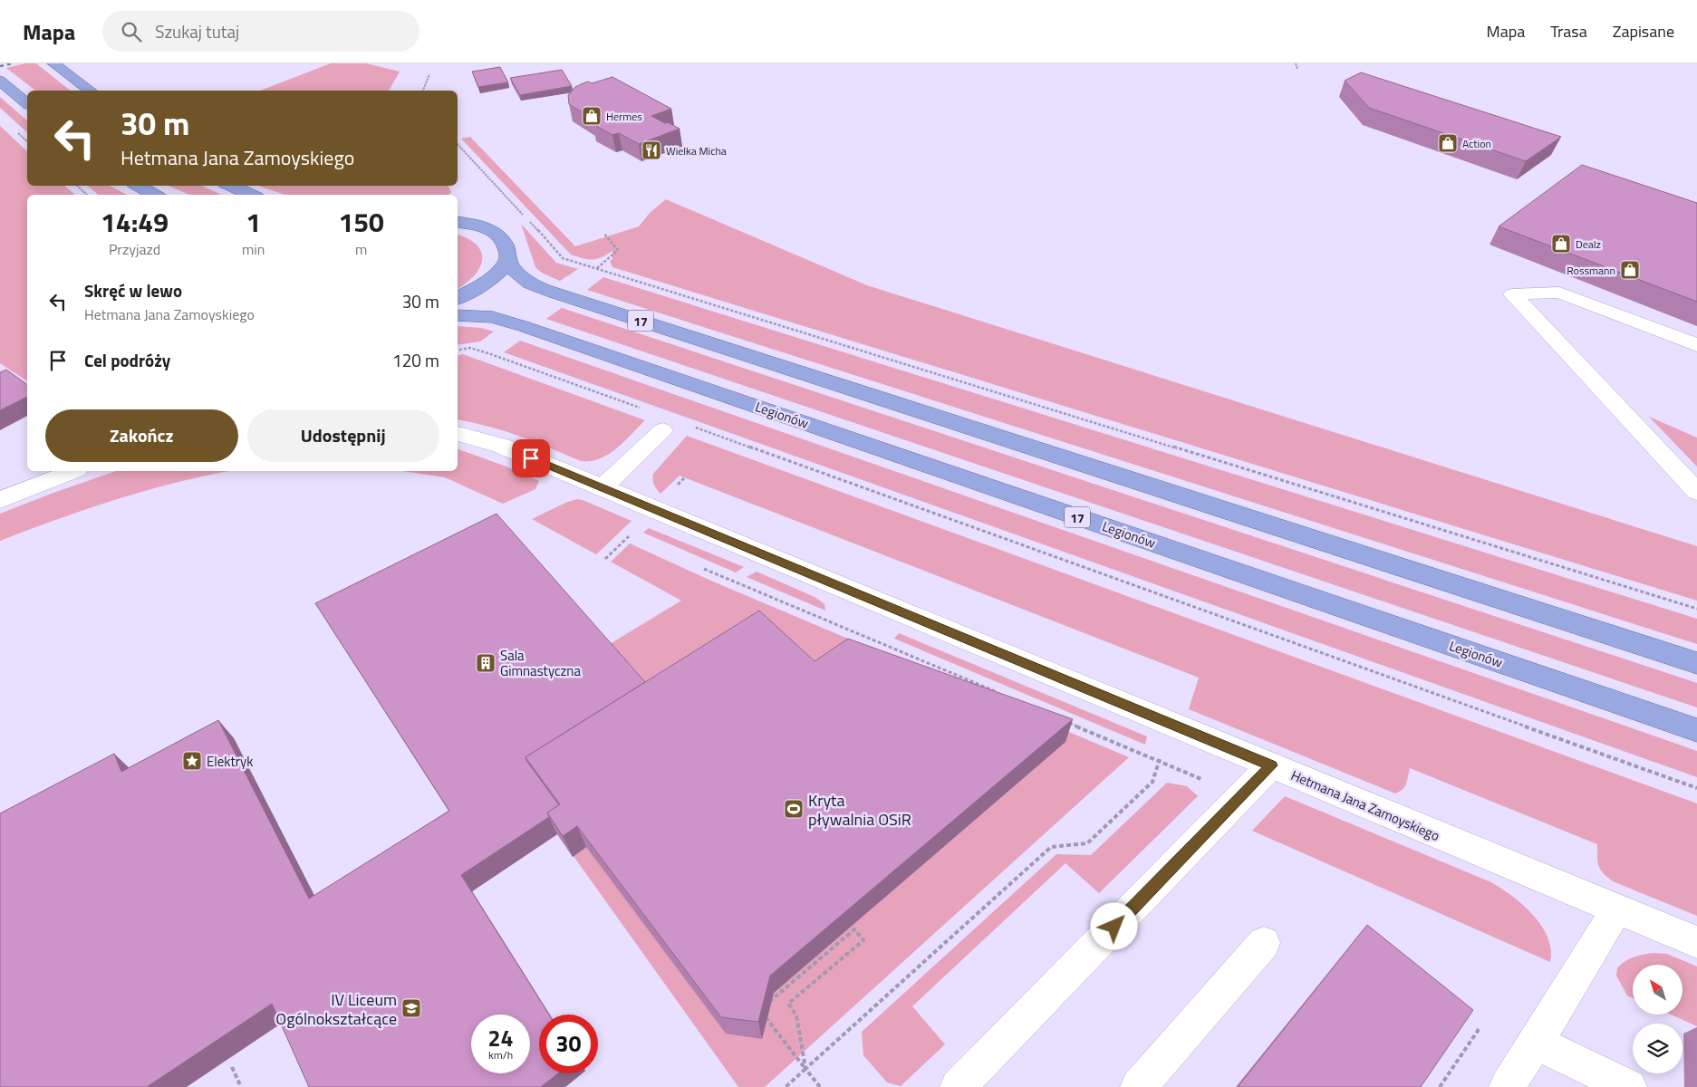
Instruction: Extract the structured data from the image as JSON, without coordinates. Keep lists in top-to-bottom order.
{
  "streets": {
    "highway": ["17", "Legionów"],
    "street": ["Hetmana Jana Zamoyskiego"]
  },
  "places": {
    "shop": [
      "Hermes",
      "Action",
      "Dealz",
      "Rossmann"
    ],
    "restaurant": ["Wielka Micha"],
    "building": ["Sala Gimnastyczna"],
    "place": ["Elektryk"],
    "sports": ["Kryta pływalnia OSiR"],
    "school or university": ["IV Liceum Ogólnokształcące"]
  },
  "north": "top left",
  "page": {
    "header": "Mapa",
    "search": "Szukaj tutaj",
    "nav": ["Mapa", "Trasa", "Zapisane"],
    "turn": ["30 m", "Hetmana Jana Zamoyskiego"],
    "eta": [
      "14:49",
      "Przyjazd",
      "1",
      "min",
      "150",
      "m"
    ],
    "list": [
      {
        "name": "Skręć w lewo",
        "note": "Hetmana Jana Zamoyskiego",
        "value": "30 m"
      },
      {
        "name": "Cel podróży",
        "value": "120 m"
      }
    ],
    "buttons": ["Zakończ", "Udostępnij"],
    "speed": "24 km/h",
    "limit": "30"
  }
}
